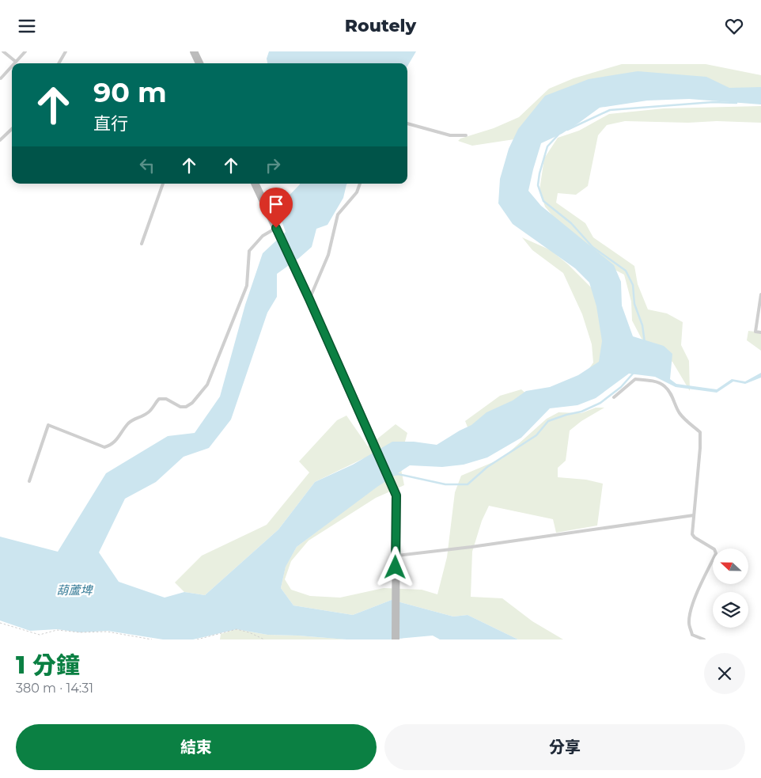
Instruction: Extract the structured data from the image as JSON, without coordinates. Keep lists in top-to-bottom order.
{
  "water": ["葫蘆埤"],
  "north": "left",
  "page": {
    "header": "Routely",
    "turn": ["90 m", "直行"],
    "heading": ["1 分鐘", "380 m · 14:31"],
    "buttons": ["結束", "分享"]
  }
}
